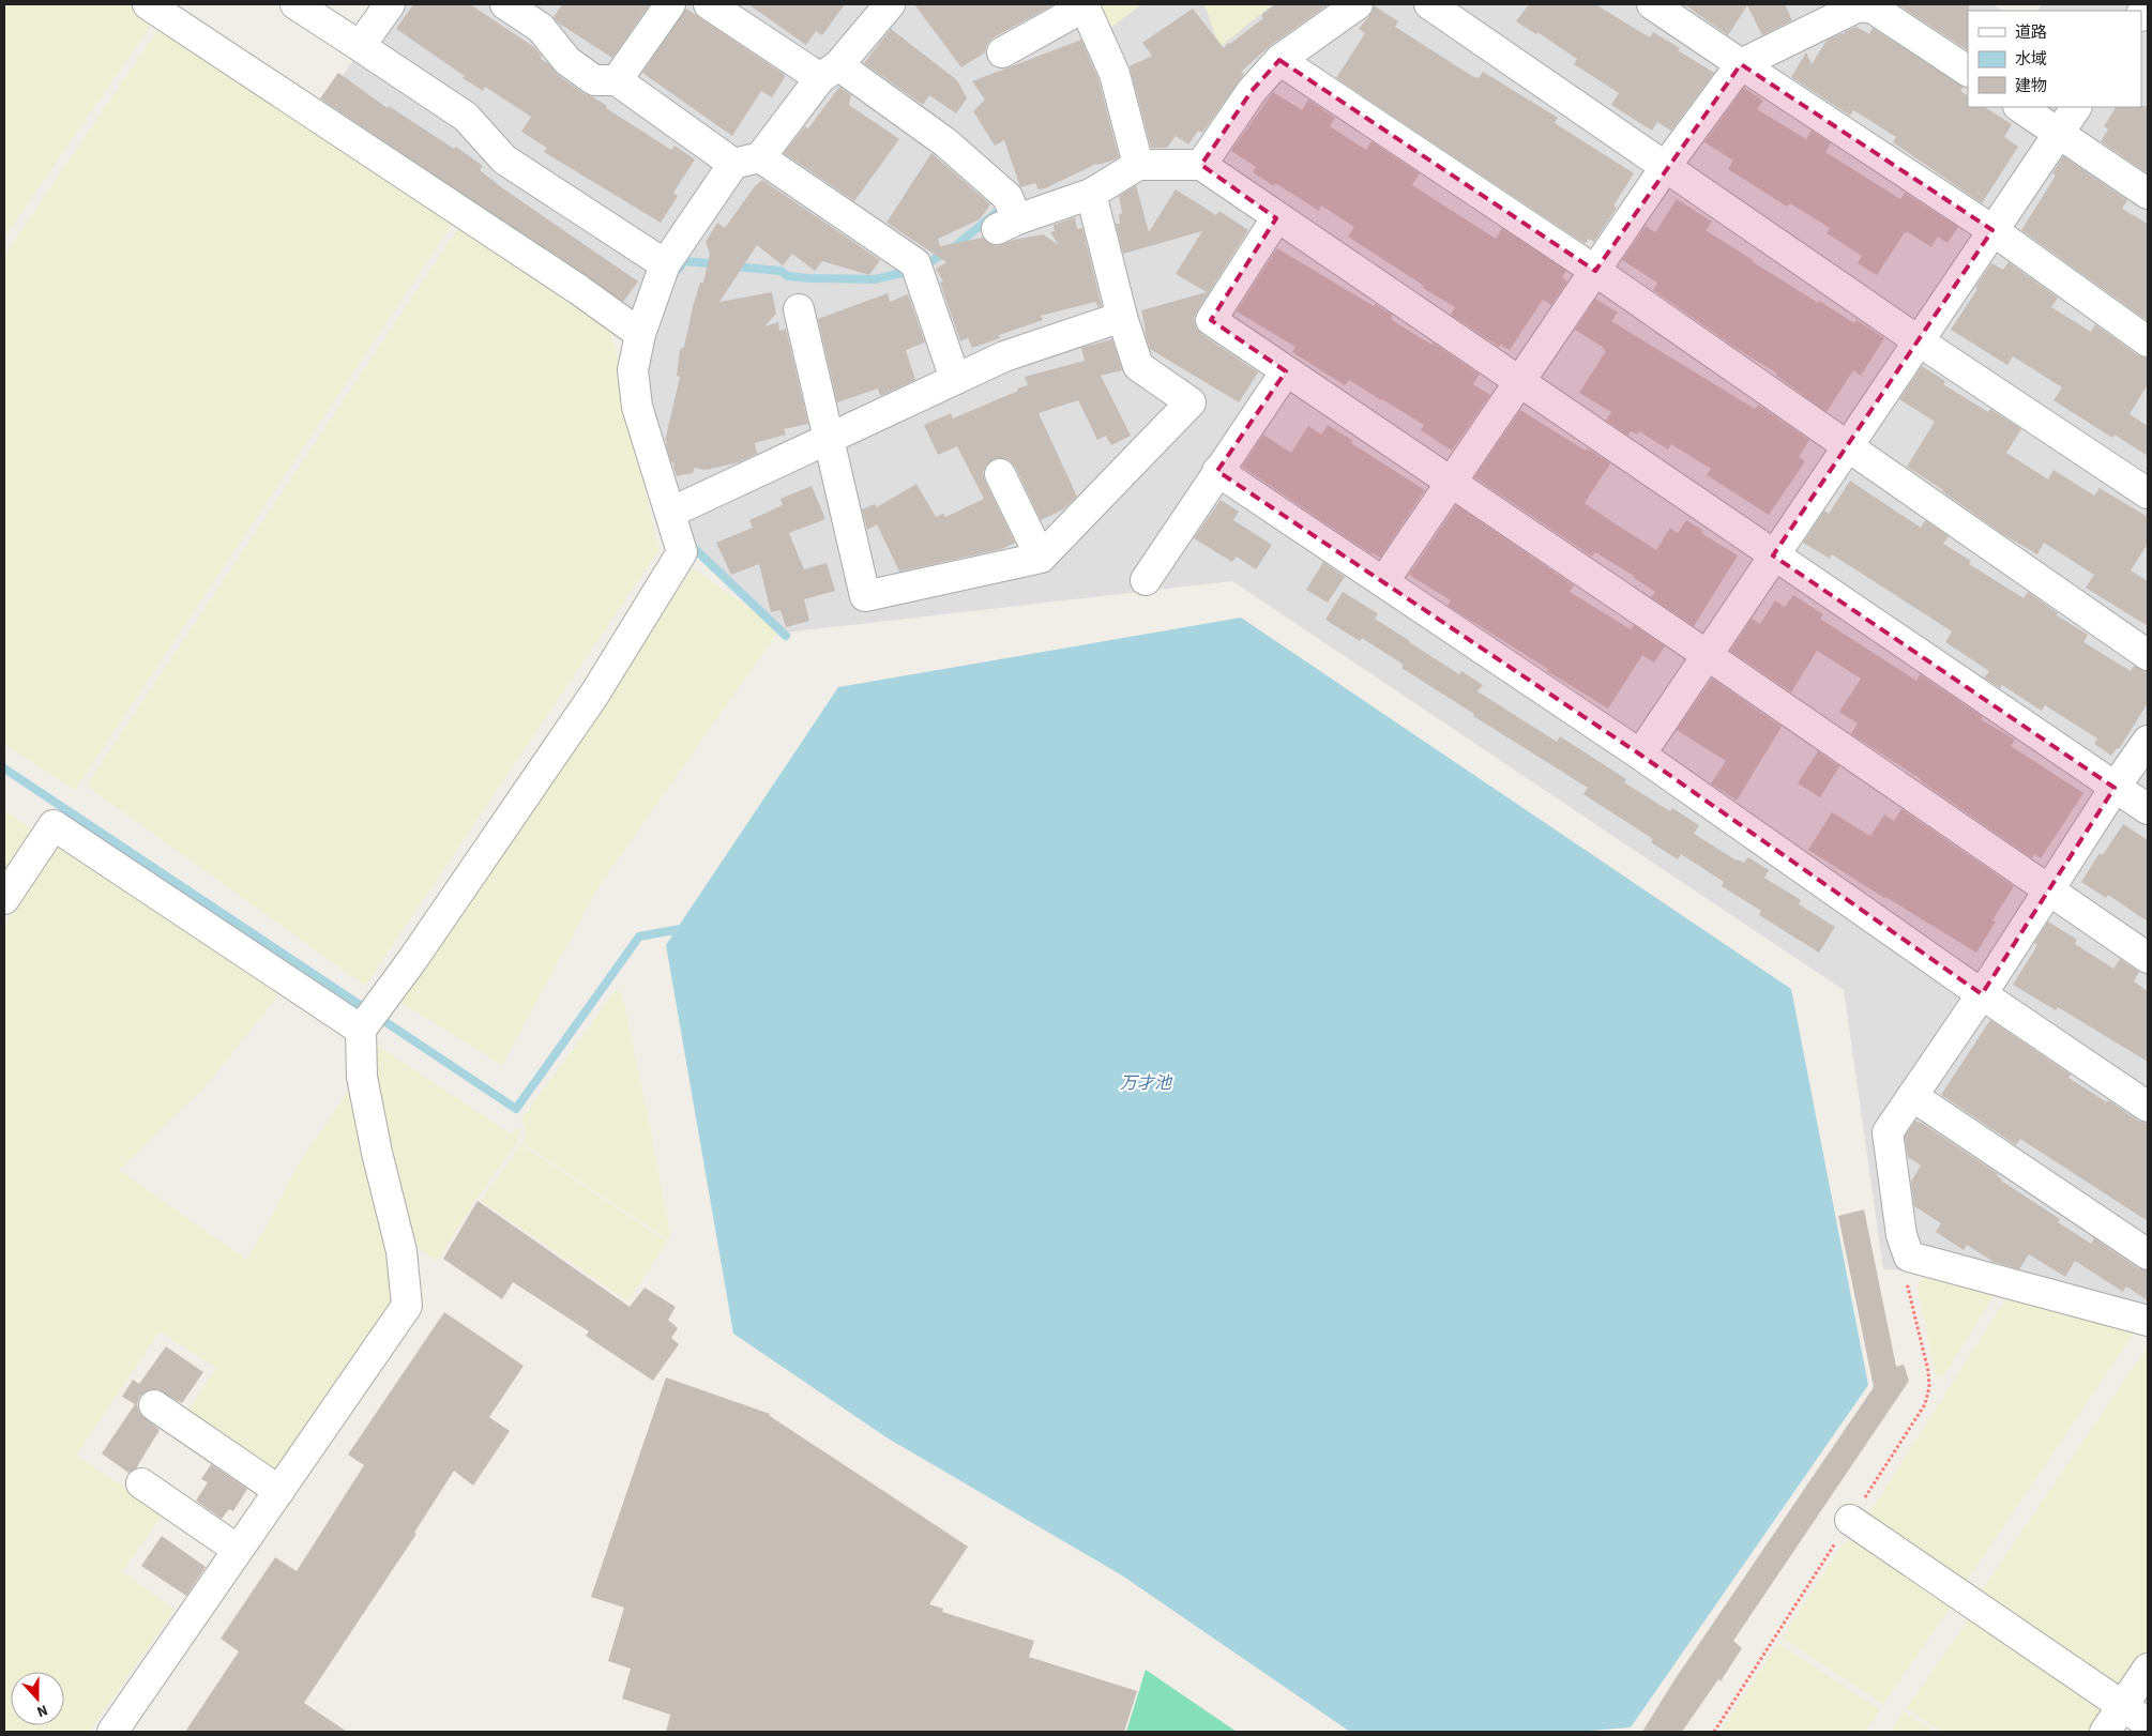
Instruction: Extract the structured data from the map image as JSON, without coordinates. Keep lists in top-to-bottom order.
{
  "water": ["万才池"],
  "legend": ["道路", "水域", "建物"],
  "north": "bottom"
}
